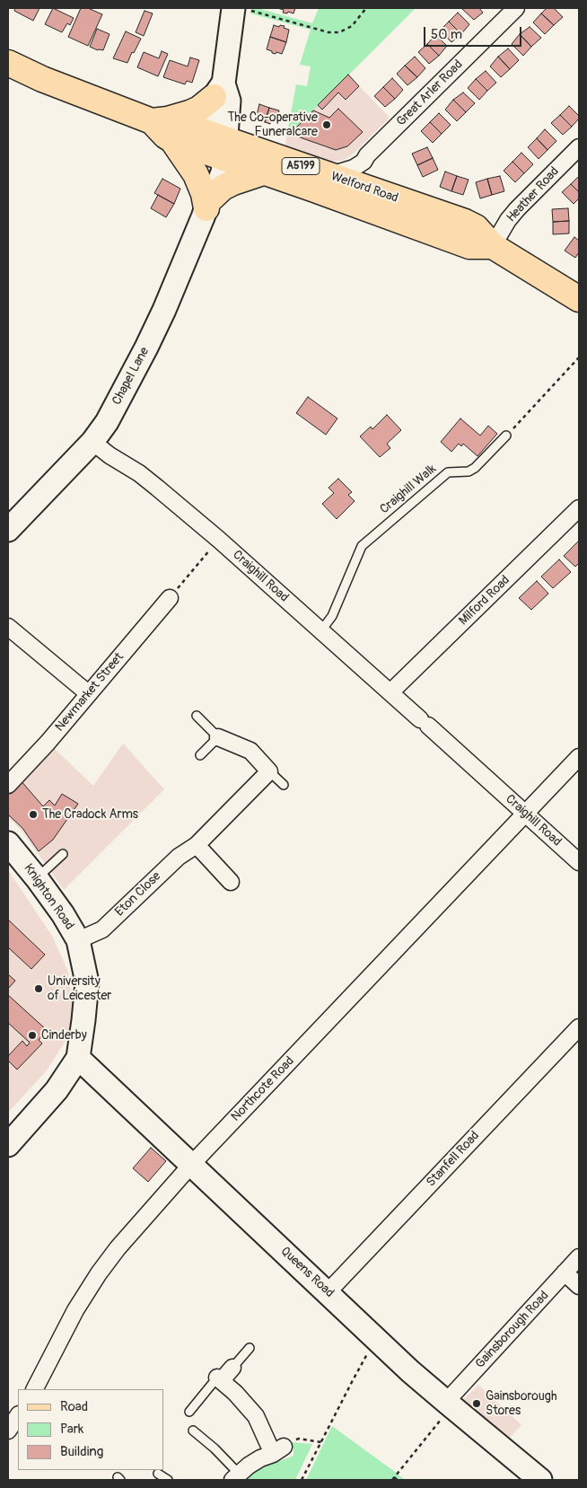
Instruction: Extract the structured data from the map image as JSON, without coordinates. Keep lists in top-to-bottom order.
{
  "streets": {
    "main road": ["A5199", "Welford Road"],
    "street": [
      "Great Arler Road",
      "Heather Road",
      "Chapel Lane",
      "Craighill Road",
      "Milford Road",
      "Newmarket Street",
      "Eton Close",
      "Knighton Road",
      "Northcote Road",
      "Stanfell Road",
      "Queens Road",
      "Gainsborough Road"
    ],
    "lane": ["Craighill Walk"]
  },
  "crossings": [
    ["Great Arler Road", "Welford Road"],
    ["Welford Road", "Heather Road"],
    ["Welford Road", "Chapel Lane"],
    ["Chapel Lane", "Craighill Road"],
    ["Craighill Walk", "Craighill Road"],
    ["Craighill Road", "Milford Road"],
    ["Craighill Road", "Northcote Road"],
    ["Eton Close", "Knighton Road"],
    ["Knighton Road", "Queens Road"],
    ["Northcote Road", "Queens Road"],
    ["Stanfell Road", "Queens Road"],
    ["Queens Road", "Gainsborough Road"]
  ],
  "places": [
    "The Co-operative Funeralcare",
    "The Cradock Arms",
    "University of Leicester",
    "Cinderby",
    "Gainsborough Stores"
  ],
  "legend": ["Road", "Park", "Building"],
  "scale_bar": "50 m"
}
